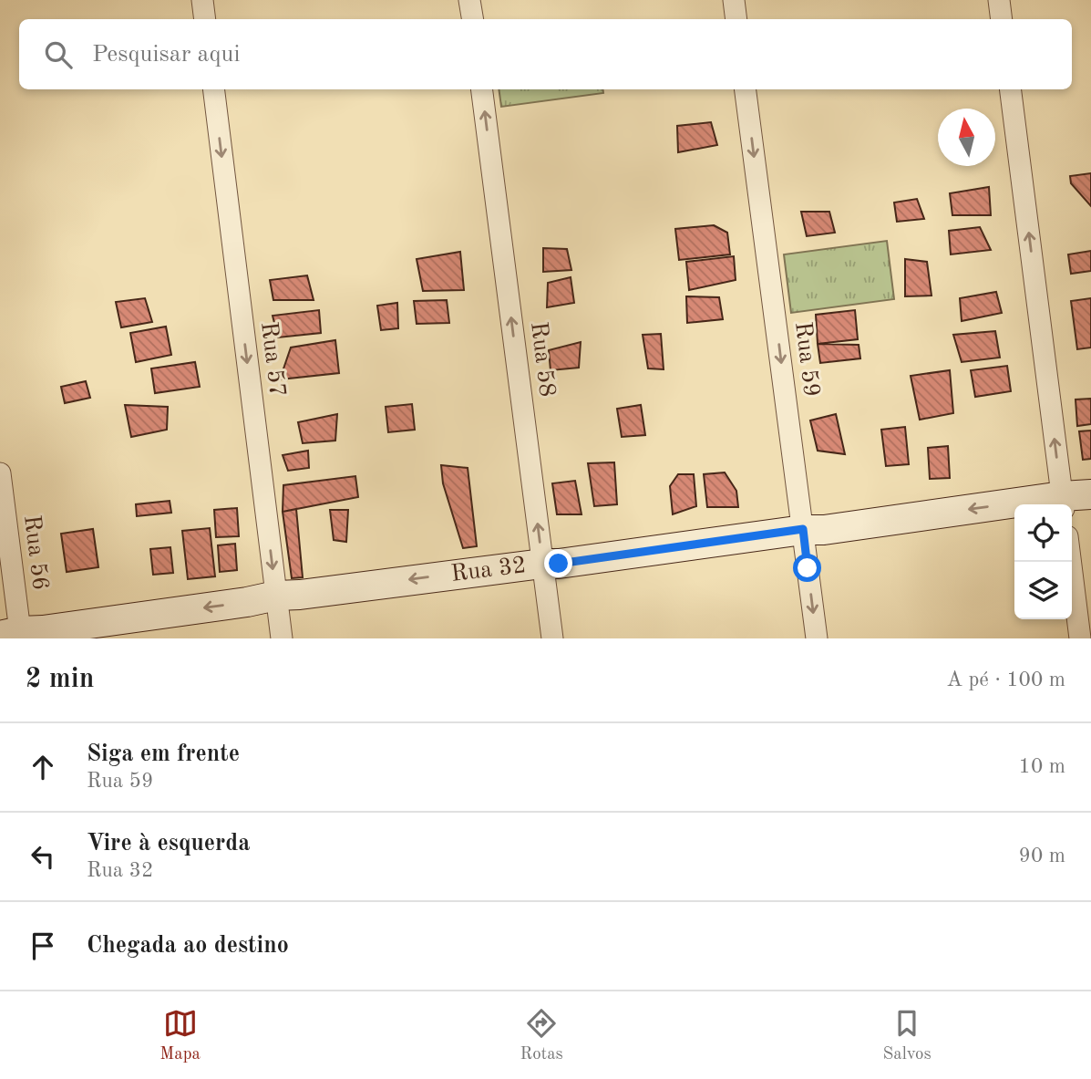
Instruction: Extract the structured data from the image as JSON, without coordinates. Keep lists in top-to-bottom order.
{
  "streets": {
    "main road": ["Rua 32"],
    "street": [
      "Rua 57",
      "Rua 58",
      "Rua 59",
      "Rua 56"
    ]
  },
  "crossings": [
    ["Rua 57", "Rua 32"],
    ["Rua 58", "Rua 32"],
    ["Rua 59", "Rua 32"],
    ["Rua 56", "Rua 32"]
  ],
  "one_way": [
    "Rua 57",
    "Rua 58",
    "Rua 59",
    "Rua 32"
  ],
  "north": "top",
  "page": {
    "search": "Pesquisar aqui",
    "heading": ["2 min", "A pé · 100 m"],
    "list": [
      ["Siga em frente", "Rua 59", "10 m"],
      ["Vire à esquerda", "Rua 32", "90 m"],
      "Chegada ao destino"
    ],
    "nav": ["Mapa", "Rotas", "Salvos"]
  }
}
